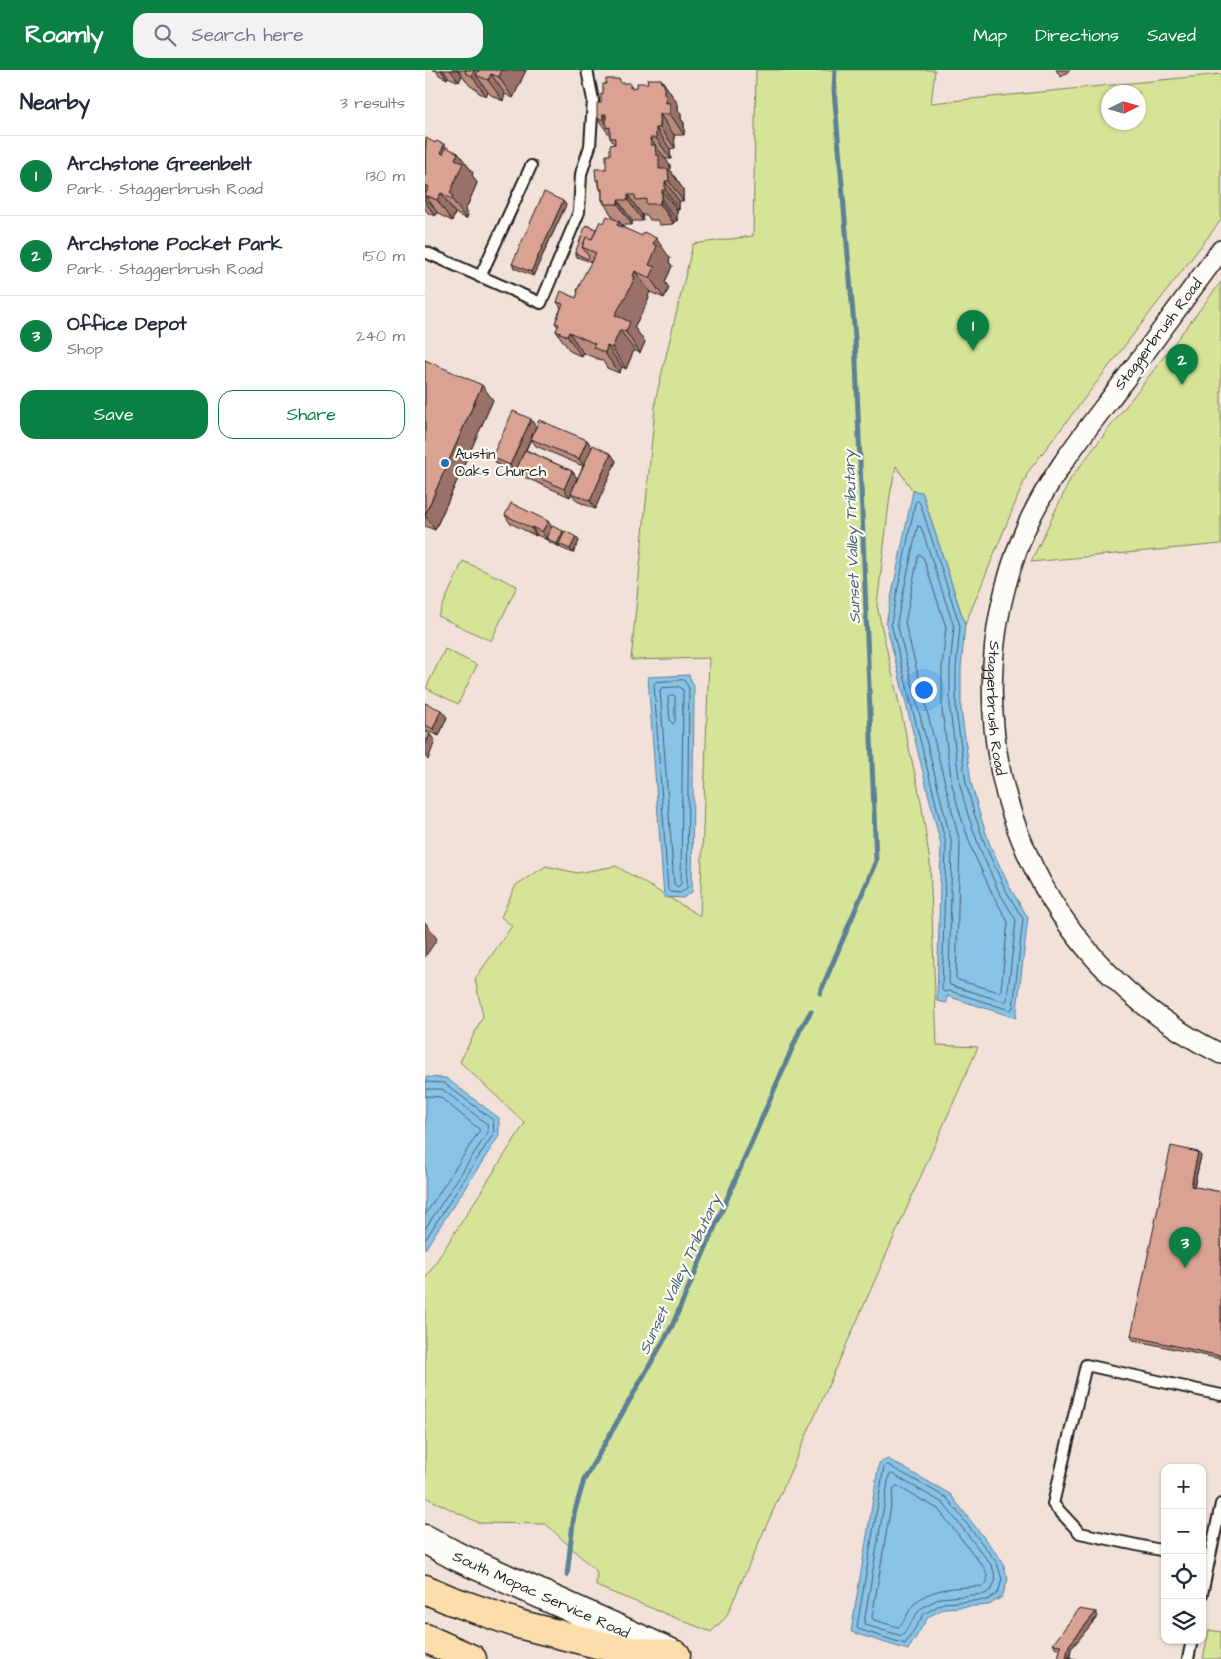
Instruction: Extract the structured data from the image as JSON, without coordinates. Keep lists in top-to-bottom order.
{
  "streets": {
    "main road": ["South Mopac Service Road"],
    "street": ["Staggerbrush Road"]
  },
  "water": ["Sunset Valley Tributary"],
  "places": ["Austin Oaks Church"],
  "north": "right",
  "page": {
    "header": "Roamly",
    "search": "Search here",
    "nav": ["Map", "Directions", "Saved"],
    "heading": ["Nearby", "3 results"],
    "list": [
      {
        "mark": "1",
        "name": "Archstone Greenbelt",
        "note": "Park · Staggerbrush Road",
        "value": "130 m"
      },
      {
        "mark": "2",
        "name": "Archstone Pocket Park",
        "note": "Park · Staggerbrush Road",
        "value": "150 m"
      },
      {
        "mark": "3",
        "name": "Office Depot",
        "note": "Shop",
        "value": "240 m"
      }
    ],
    "pins": ["1", "2", "3"],
    "buttons": ["Save", "Share"],
    "map_buttons": ["+", "−"]
  }
}
